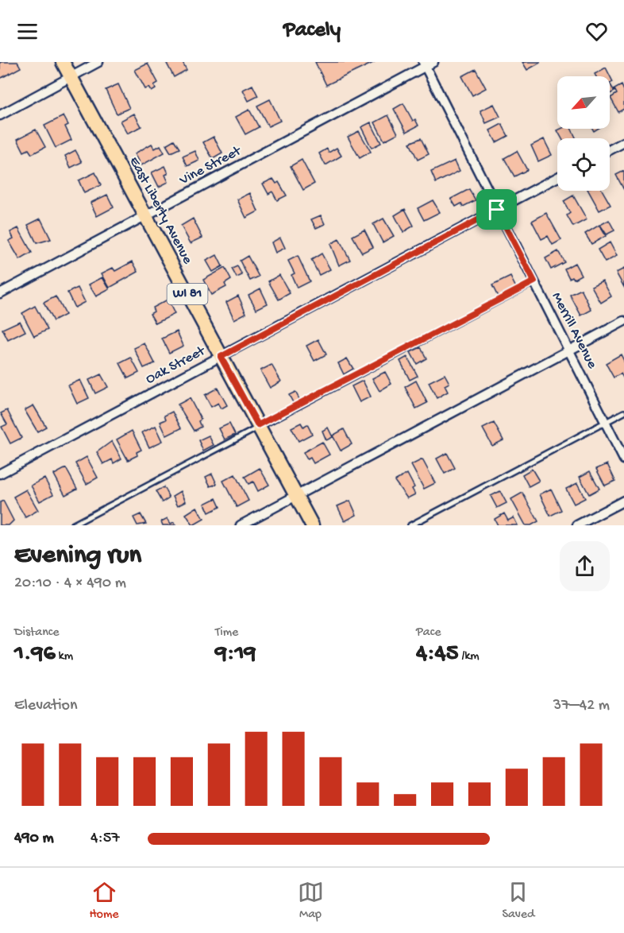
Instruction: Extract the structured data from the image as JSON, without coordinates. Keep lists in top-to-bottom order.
{
  "streets": {
    "main road": ["East Liberty Avenue", "WI 81"],
    "street": ["Vine Street", "Merrill Avenue", "Oak Street"]
  },
  "crossings": [
    ["Vine Street", "East Liberty Avenue"],
    ["Vine Street", "Merrill Avenue"],
    ["East Liberty Avenue", "Oak Street"],
    ["Merrill Avenue", "Oak Street"]
  ],
  "north": "bottom left",
  "page": {
    "header": "Pacely",
    "heading": ["Evening run", "20:10 · 4 × 490 m"],
    "stats": [
      ["Distance", "1.96 km"],
      ["Time", "9:19"],
      ["Pace", "4:45 /km"]
    ],
    "chart": ["Elevation", "37–42 m"],
    "list": [
      {
        "name": "490 m",
        "note": "4:57"
      }
    ],
    "tabs": ["Home", "Map", "Saved"]
  }
}
